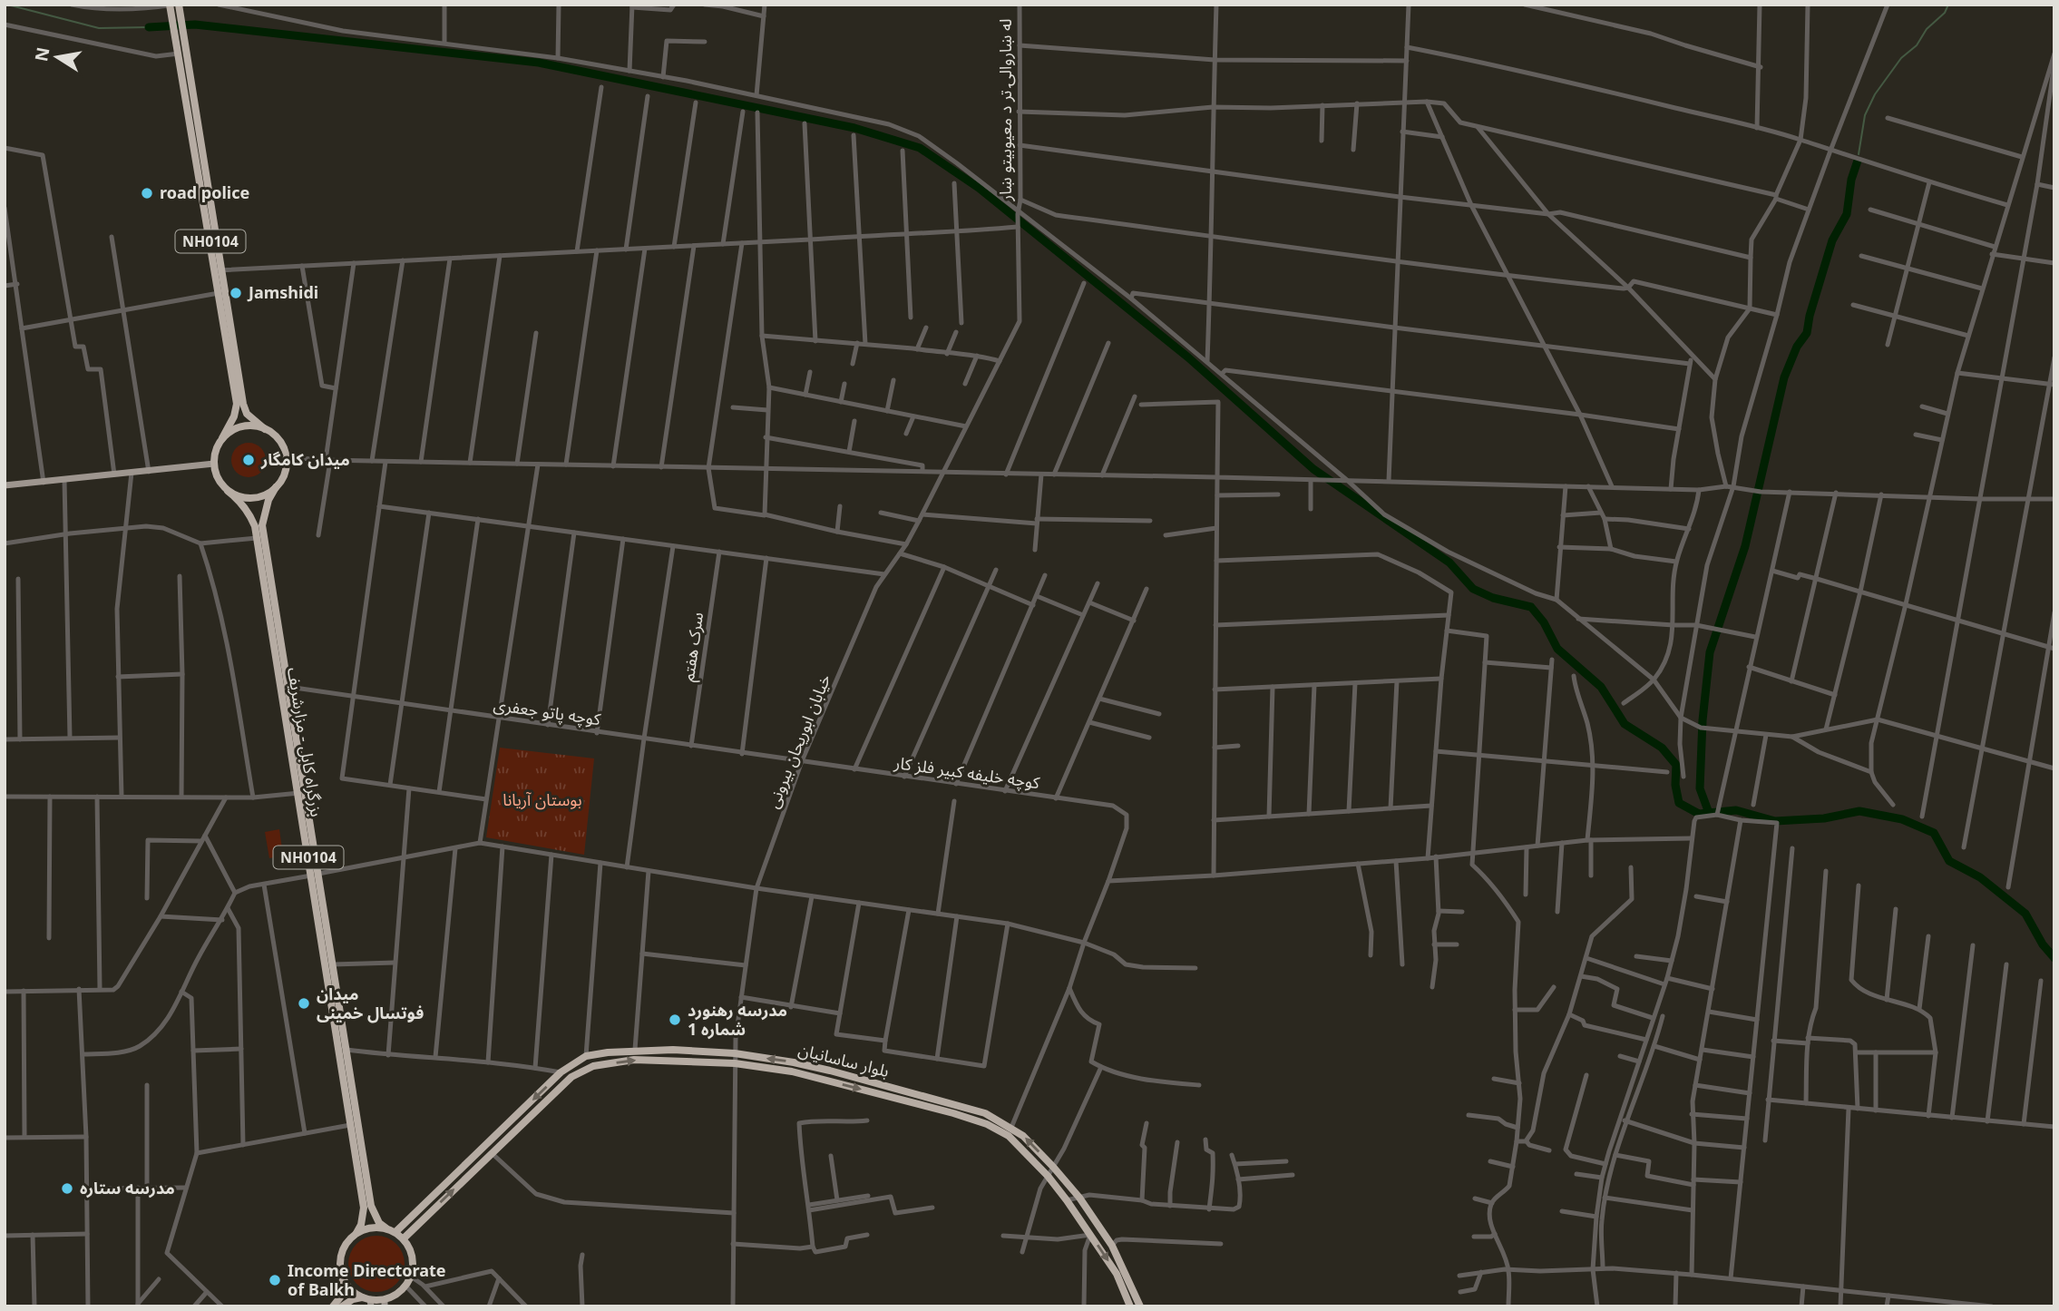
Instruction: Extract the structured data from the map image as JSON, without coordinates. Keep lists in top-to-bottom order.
{
  "streets": {
    "highway": ["NH0104", "بزرگراه کابل - مزارشریف", "بلوار ساسانیان"],
    "street": [
      "له ښاروالۍ تر د معیوبیتو ښار",
      "سرک هفتم",
      "کوچه پاتو جعفری",
      "خیابان ابوریحان بیرونی",
      "کوچه خلیفه کبیر فلز کار"
    ]
  },
  "crossings": [
    ["له ښاروالۍ تر د معیوبیتو ښار", "خیابان ابوریحان بیرونی"],
    ["NH0104", "بزرگراه کابل - مزارشریف"],
    ["NH0104", "بلوار ساسانیان"],
    ["سرک هفتم", "کوچه پاتو جعفری"],
    ["کوچه پاتو جعفری", "خیابان ابوریحان بیرونی"],
    ["کوچه پاتو جعفری", "بزرگراه کابل - مزارشریف"],
    ["کوچه پاتو جعفری", "کوچه خلیفه کبیر فلز کار"],
    ["خیابان ابوریحان بیرونی", "کوچه خلیفه کبیر فلز کار"],
    ["خیابان ابوریحان بیرونی", "بلوار ساسانیان"],
    ["بزرگراه کابل - مزارشریف", "بلوار ساسانیان"]
  ],
  "parks": ["بوستان آریانا"],
  "places": [
    "road police",
    "Jamshidi",
    "میدان کامگار",
    "میدان فوتسال خمینی",
    "مدرسه رهنورد شماره 1",
    "مدرسه ستاره",
    "Income Directorate of Balkh"
  ],
  "north": "left"
}
